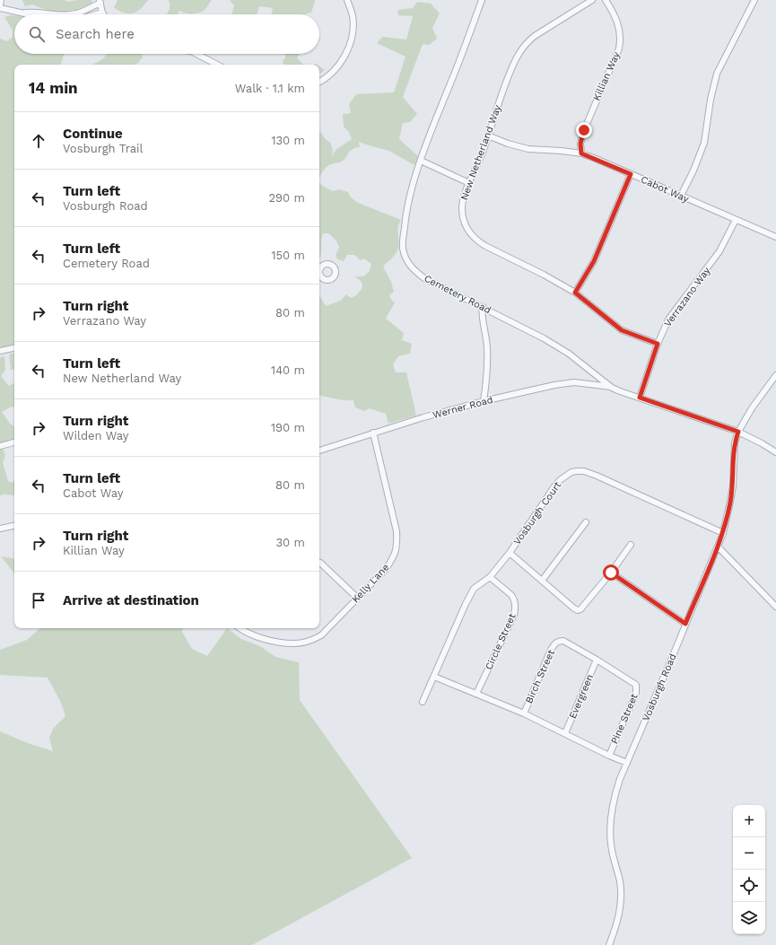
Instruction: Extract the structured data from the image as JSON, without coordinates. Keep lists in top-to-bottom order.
{
  "streets": {
    "street": [
      "Killian Way",
      "New Netherland Way",
      "Cabot Way",
      "Cemetery Road",
      "Verrazano Way",
      "Werner Road",
      "Vosburgh Court",
      "Kelly Lane",
      "Circle Street",
      "Birch Street",
      "Vosburgh Road",
      "Evergreen",
      "Pine Street"
    ]
  },
  "crossings": [
    ["Killian Way", "Cabot Way"],
    ["New Netherland Way", "Cabot Way"],
    ["New Netherland Way", "Verrazano Way"],
    ["Cabot Way", "Verrazano Way"],
    ["Cemetery Road", "Verrazano Way"],
    ["Cemetery Road", "Werner Road"],
    ["Cemetery Road", "Vosburgh Road"],
    ["Werner Road", "Kelly Lane"],
    ["Vosburgh Court", "Circle Street"],
    ["Vosburgh Court", "Vosburgh Road"],
    ["Birch Street", "Evergreen"],
    ["Birch Street", "Pine Street"],
    ["Evergreen", "Pine Street"]
  ],
  "page": {
    "search": "Search here",
    "heading": ["14 min", "Walk · 1.1 km"],
    "list": [
      ["Continue", "Vosburgh Trail", "130 m"],
      ["Turn left", "Vosburgh Road", "290 m"],
      ["Turn left", "Cemetery Road", "150 m"],
      ["Turn right", "Verrazano Way", "80 m"],
      ["Turn left", "New Netherland Way", "140 m"],
      ["Turn right", "Wilden Way", "190 m"],
      ["Turn left", "Cabot Way", "80 m"],
      ["Turn right", "Killian Way", "30 m"],
      "Arrive at destination"
    ],
    "map_buttons": ["+", "−"]
  }
}
